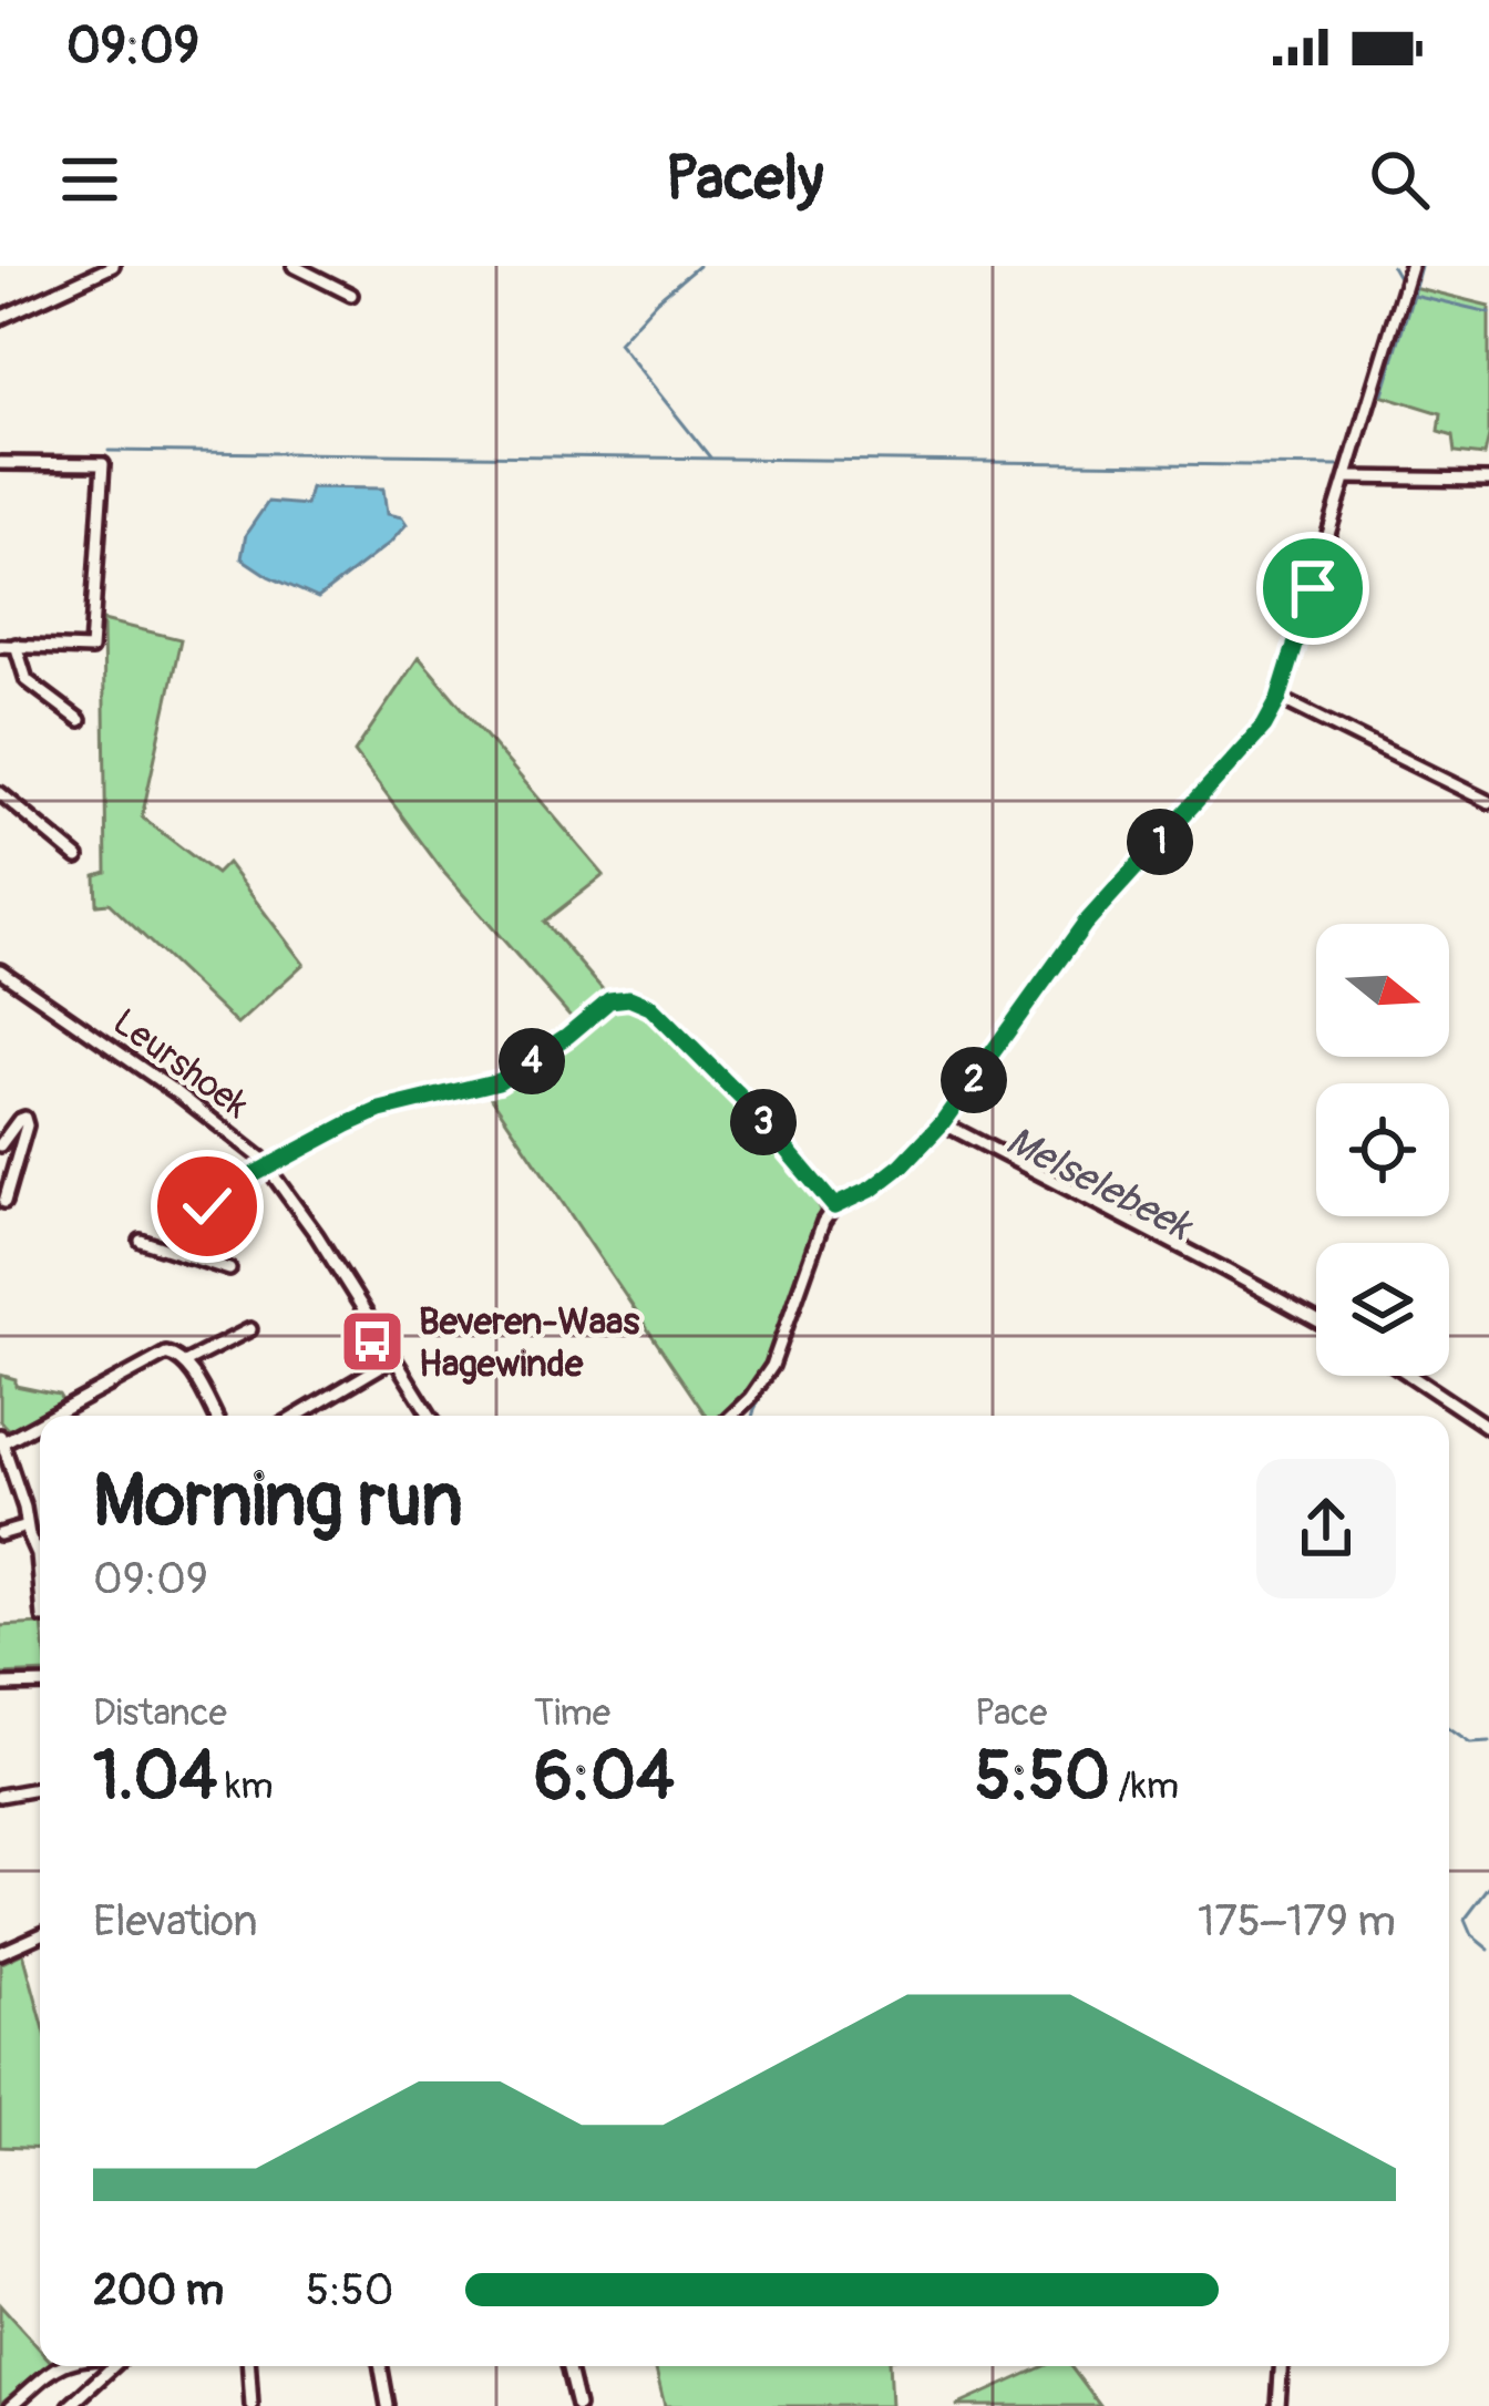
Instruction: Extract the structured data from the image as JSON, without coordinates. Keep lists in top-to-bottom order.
{
  "streets": {
    "street": ["Leurshoek"]
  },
  "water": ["Melselebeek"],
  "places": {
    "bus stop": ["Beveren-Waas Hagewinde"]
  },
  "north": "right",
  "page": {
    "status": "09:09",
    "header": "Pacely",
    "pins": [
      "1",
      "4",
      "2",
      "3"
    ],
    "heading": ["Morning run", "09:09"],
    "stats": [
      ["Distance", "1.04 km"],
      ["Time", "6:04"],
      ["Pace", "5:50 /km"]
    ],
    "chart": ["Elevation", "175–179 m"],
    "list": [
      {
        "name": "200 m",
        "note": "5:50"
      }
    ]
  }
}
